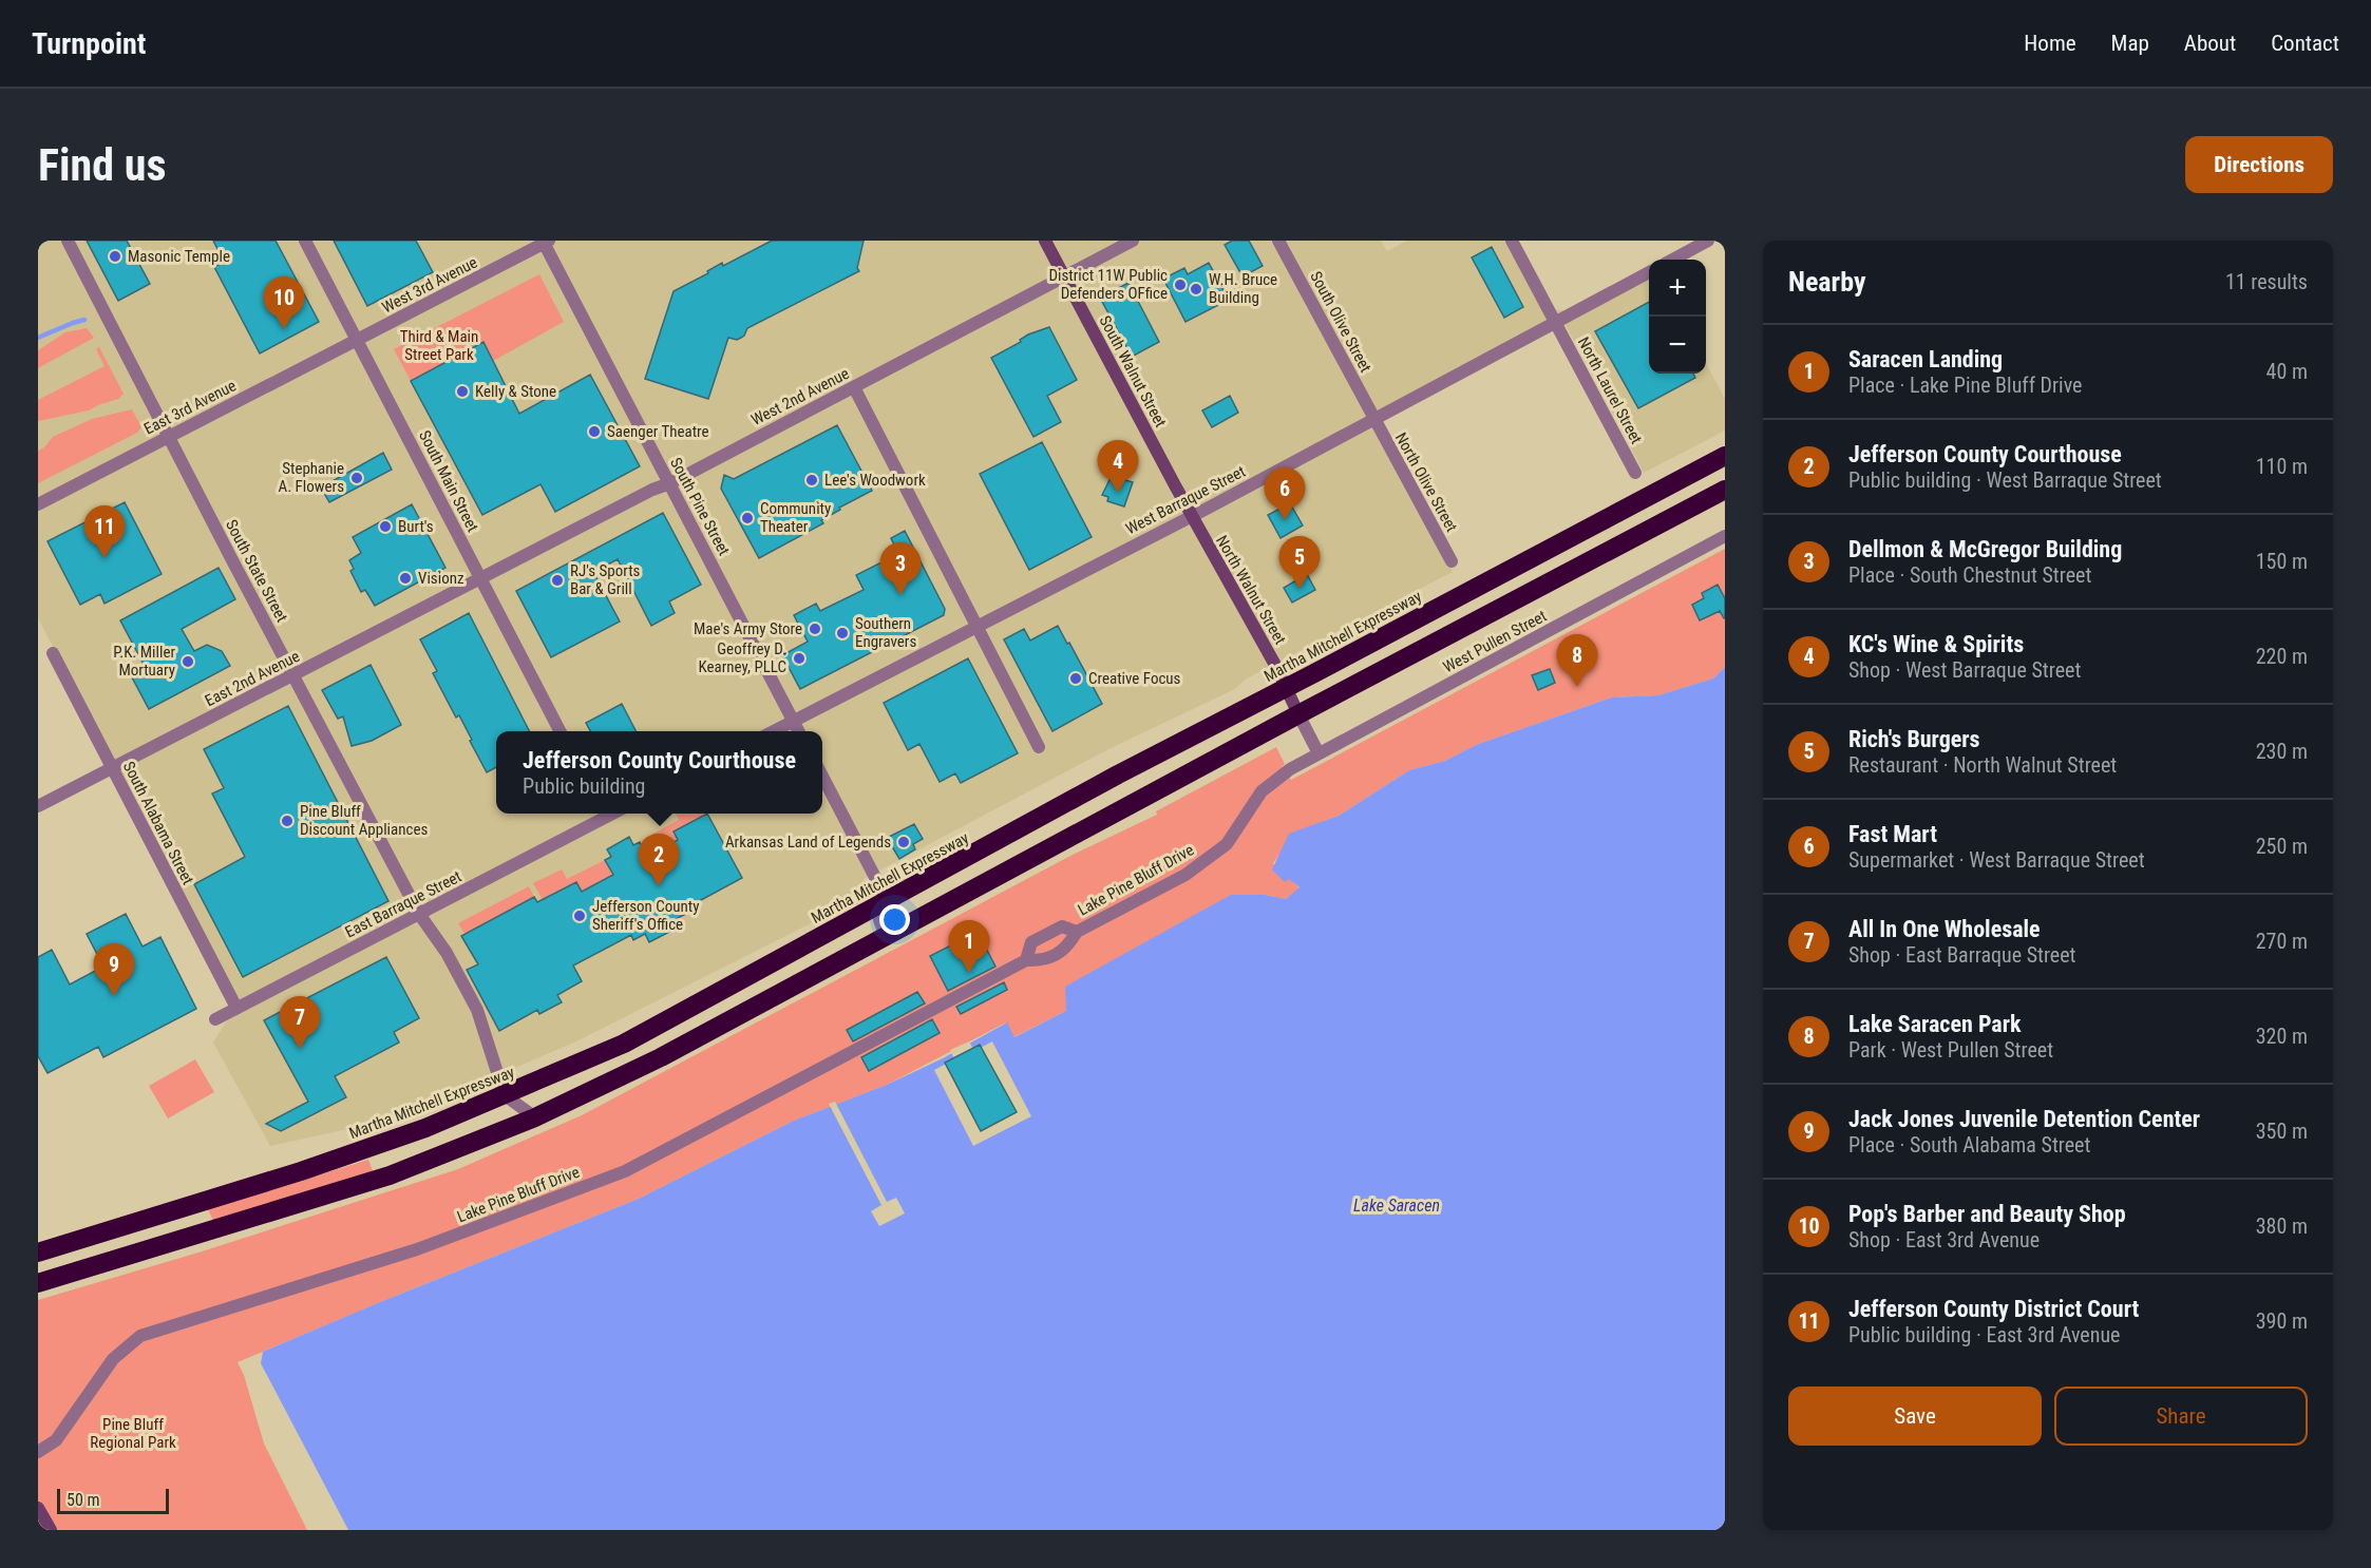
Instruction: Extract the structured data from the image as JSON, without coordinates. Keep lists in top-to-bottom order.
{
  "streets": {
    "highway": ["Martha Mitchell Expressway"],
    "street": [
      "West 3rd Avenue",
      "South Olive Street",
      "South Walnut Street",
      "North Laurel Street",
      "West 2nd Avenue",
      "East 3rd Avenue",
      "South Main Street",
      "North Olive Street",
      "West Barraque Street",
      "South Pine Street",
      "South State Street",
      "North Walnut Street",
      "West Pullen Street",
      "East 2nd Avenue",
      "South Alabama Street",
      "Lake Pine Bluff Drive",
      "East Barraque Street"
    ]
  },
  "crossings": [
    ["West 3rd Avenue", "East 3rd Avenue"],
    ["West 3rd Avenue", "South Main Street"],
    ["West 3rd Avenue", "South Pine Street"],
    ["South Olive Street", "North Olive Street"],
    ["South Olive Street", "West Barraque Street"],
    ["South Walnut Street", "West 2nd Avenue"],
    ["South Walnut Street", "West Barraque Street"],
    ["South Walnut Street", "North Walnut Street"],
    ["North Laurel Street", "West Barraque Street"],
    ["West 2nd Avenue", "South Main Street"],
    ["West 2nd Avenue", "South Pine Street"],
    ["West 2nd Avenue", "East 2nd Avenue"],
    ["East 3rd Avenue", "South Main Street"],
    ["East 3rd Avenue", "South State Street"],
    ["South Main Street", "East 2nd Avenue"],
    ["North Olive Street", "West Barraque Street"],
    ["West Barraque Street", "South Pine Street"],
    ["West Barraque Street", "North Walnut Street"],
    ["South State Street", "Martha Mitchell Expressway"],
    ["South State Street", "East 2nd Avenue"],
    ["South State Street", "East Barraque Street"],
    ["North Walnut Street", "Martha Mitchell Expressway"],
    ["West Pullen Street", "Lake Pine Bluff Drive"],
    ["East 2nd Avenue", "South Alabama Street"],
    ["South Alabama Street", "East Barraque Street"]
  ],
  "water": ["Lake Saracen"],
  "parks": ["Third & Main Street Park", "Pine Bluff Regional Park"],
  "places": [
    "Masonic Temple",
    "District 11W Public Defenders OFfice",
    "W.H. Bruce Building",
    "Kelly & Stone",
    "Saenger Theatre",
    "Stephanie A. Flowers",
    "Lee's Woodwork",
    "Community Theater",
    "Burt's",
    "Visionz",
    "RJ's Sports Bar & Grill",
    "Mae's Army Store",
    "Southern Engravers",
    "Geoffrey D. Kearney, PLLC",
    "P.K. Miller Mortuary",
    "Creative Focus",
    "Pine Bluff Discount Appliances",
    "Arkansas Land of Legends",
    "Jefferson County Sheriff's Office"
  ],
  "scale_bar": "50 m",
  "page": {
    "header": "Turnpoint",
    "nav": [
      "Home",
      "Map",
      "About",
      "Contact"
    ],
    "buttons": [
      "Directions",
      ["Save", "Share"]
    ],
    "title": "Find us",
    "heading": ["Nearby", "11 results"],
    "map_buttons": ["+", "−"],
    "pins": [
      "10",
      "4",
      "6",
      "11",
      "5",
      "3",
      "8",
      "2",
      "1",
      "9",
      "7"
    ],
    "list": [
      {
        "mark": "1",
        "name": "Saracen Landing",
        "note": "Place · Lake Pine Bluff Drive",
        "value": "40 m"
      },
      {
        "mark": "2",
        "name": "Jefferson County Courthouse",
        "note": "Public building · West Barraque Street",
        "value": "110 m"
      },
      {
        "mark": "3",
        "name": "Dellmon & McGregor Building",
        "note": "Place · South Chestnut Street",
        "value": "150 m"
      },
      {
        "mark": "4",
        "name": "KC's Wine & Spirits",
        "note": "Shop · West Barraque Street",
        "value": "220 m"
      },
      {
        "mark": "5",
        "name": "Rich's Burgers",
        "note": "Restaurant · North Walnut Street",
        "value": "230 m"
      },
      {
        "mark": "6",
        "name": "Fast Mart",
        "note": "Supermarket · West Barraque Street",
        "value": "250 m"
      },
      {
        "mark": "7",
        "name": "All In One Wholesale",
        "note": "Shop · East Barraque Street",
        "value": "270 m"
      },
      {
        "mark": "8",
        "name": "Lake Saracen Park",
        "note": "Park · West Pullen Street",
        "value": "320 m"
      },
      {
        "mark": "9",
        "name": "Jack Jones Juvenile Detention Center",
        "note": "Place · South Alabama Street",
        "value": "350 m"
      },
      {
        "mark": "10",
        "name": "Pop's Barber and Beauty Shop",
        "note": "Shop · East 3rd Avenue",
        "value": "380 m"
      },
      {
        "mark": "11",
        "name": "Jefferson County District Court",
        "note": "Public building · East 3rd Avenue",
        "value": "390 m"
      }
    ],
    "popup": ["Jefferson County Courthouse", "Public building"],
    "scale": "50 m"
  }
}
